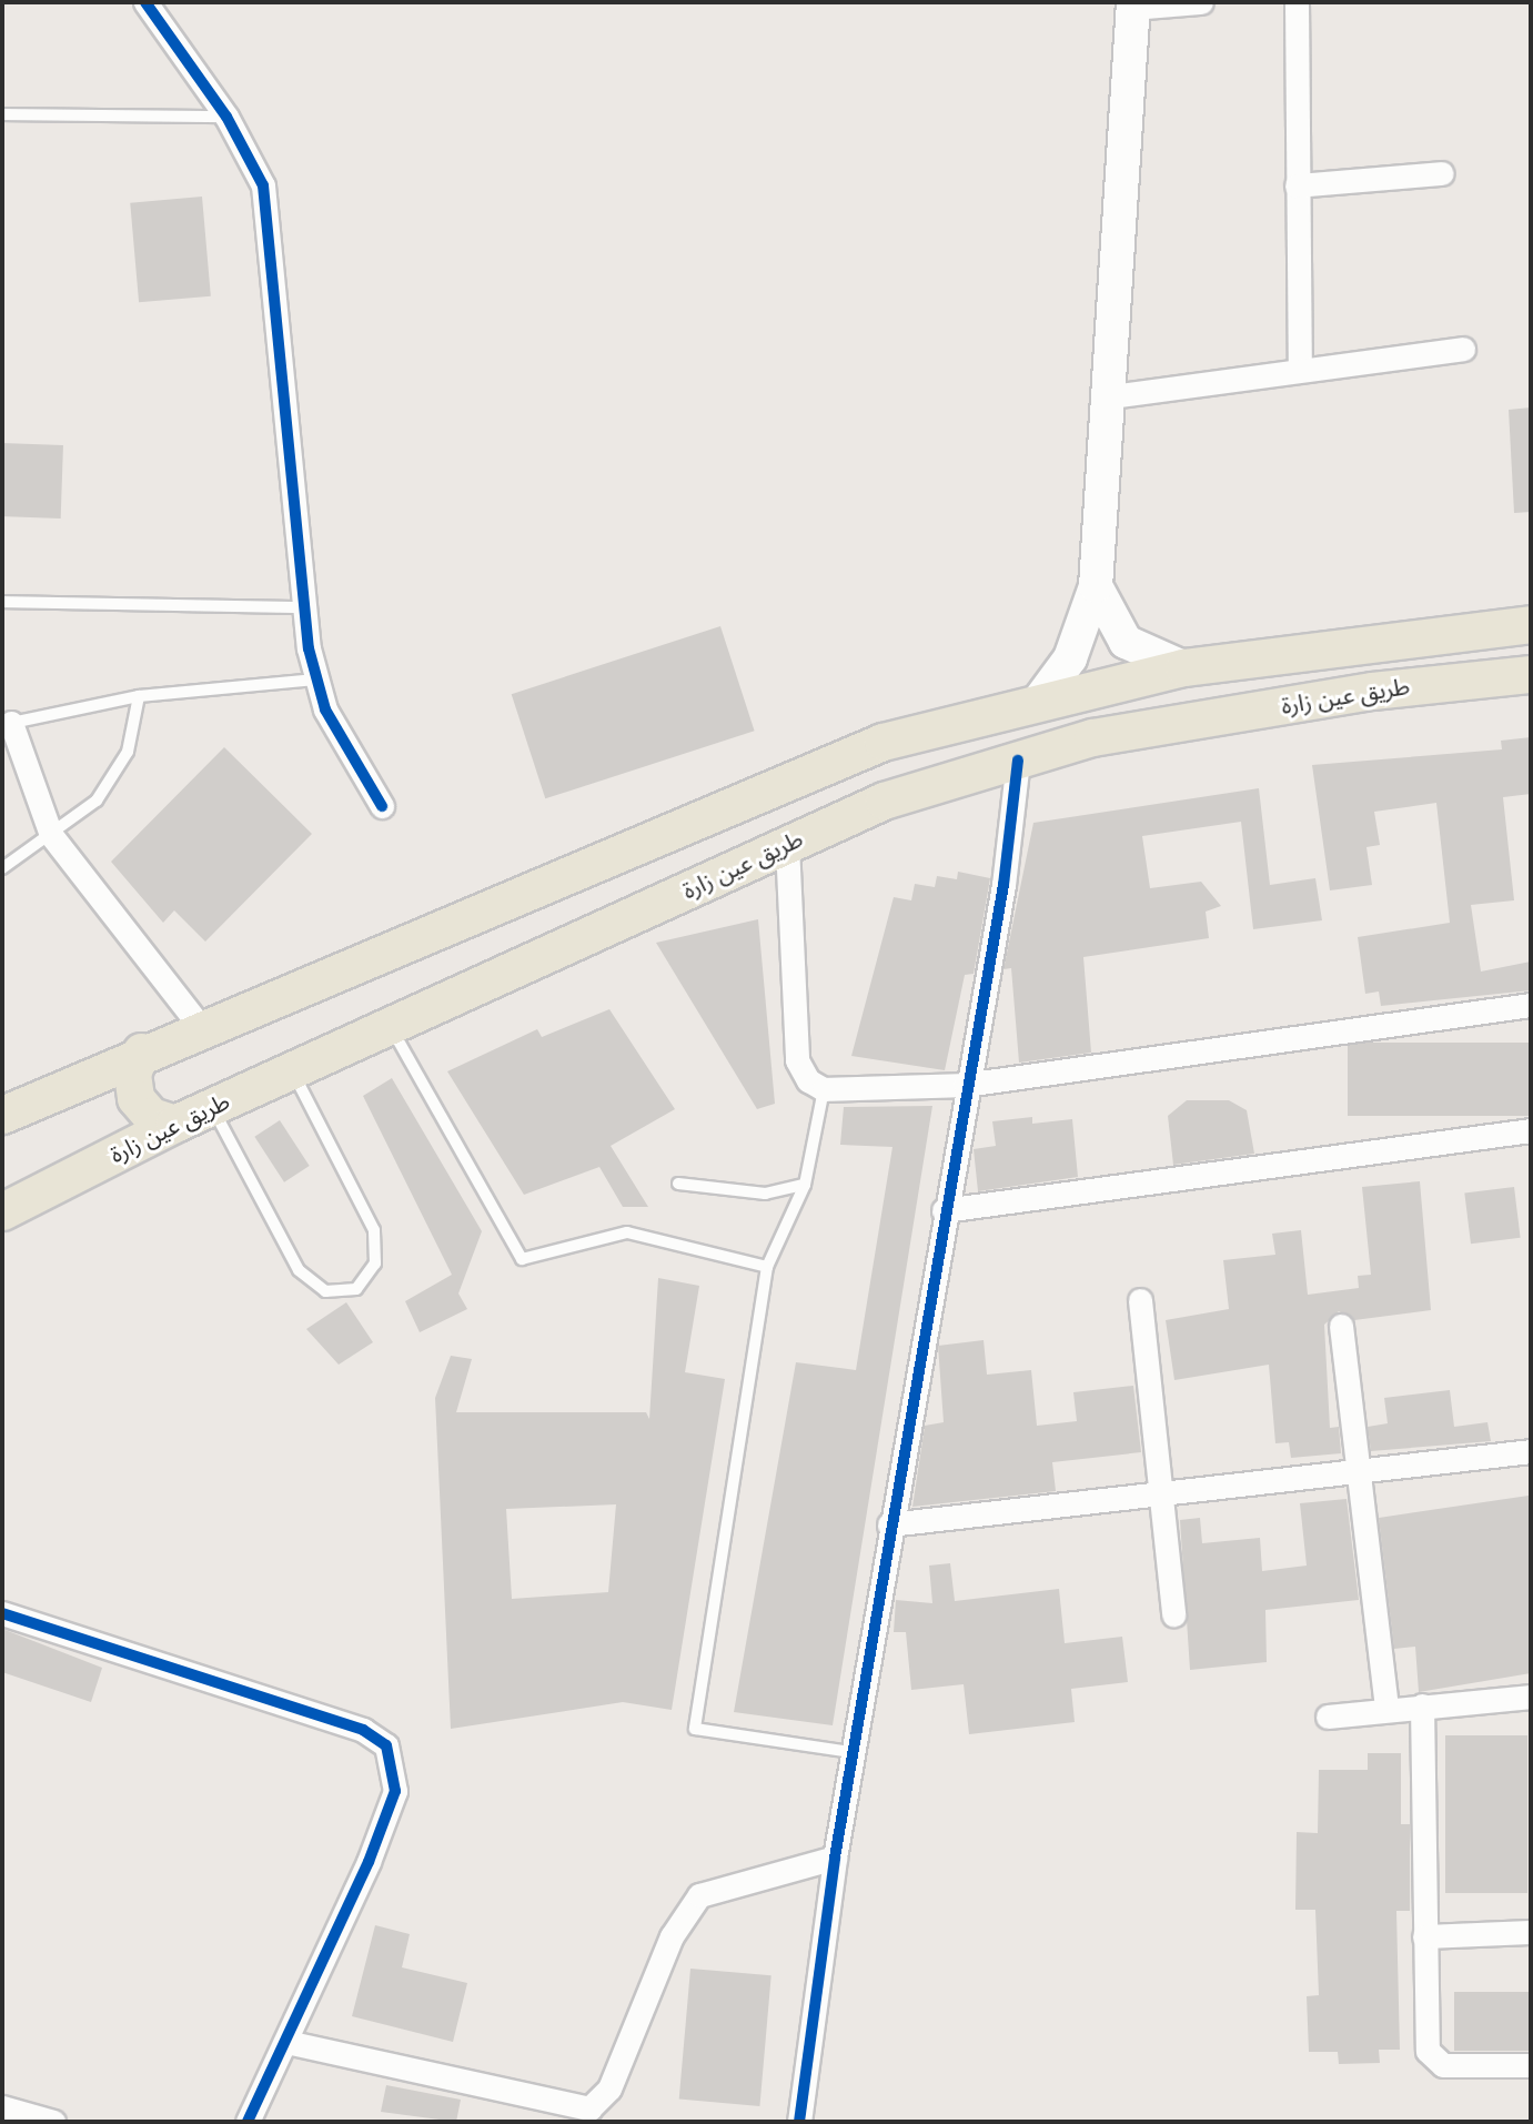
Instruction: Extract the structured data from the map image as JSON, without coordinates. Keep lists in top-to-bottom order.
{
  "streets": {
    "main road": ["طريق عين زارة"]
  }
}
